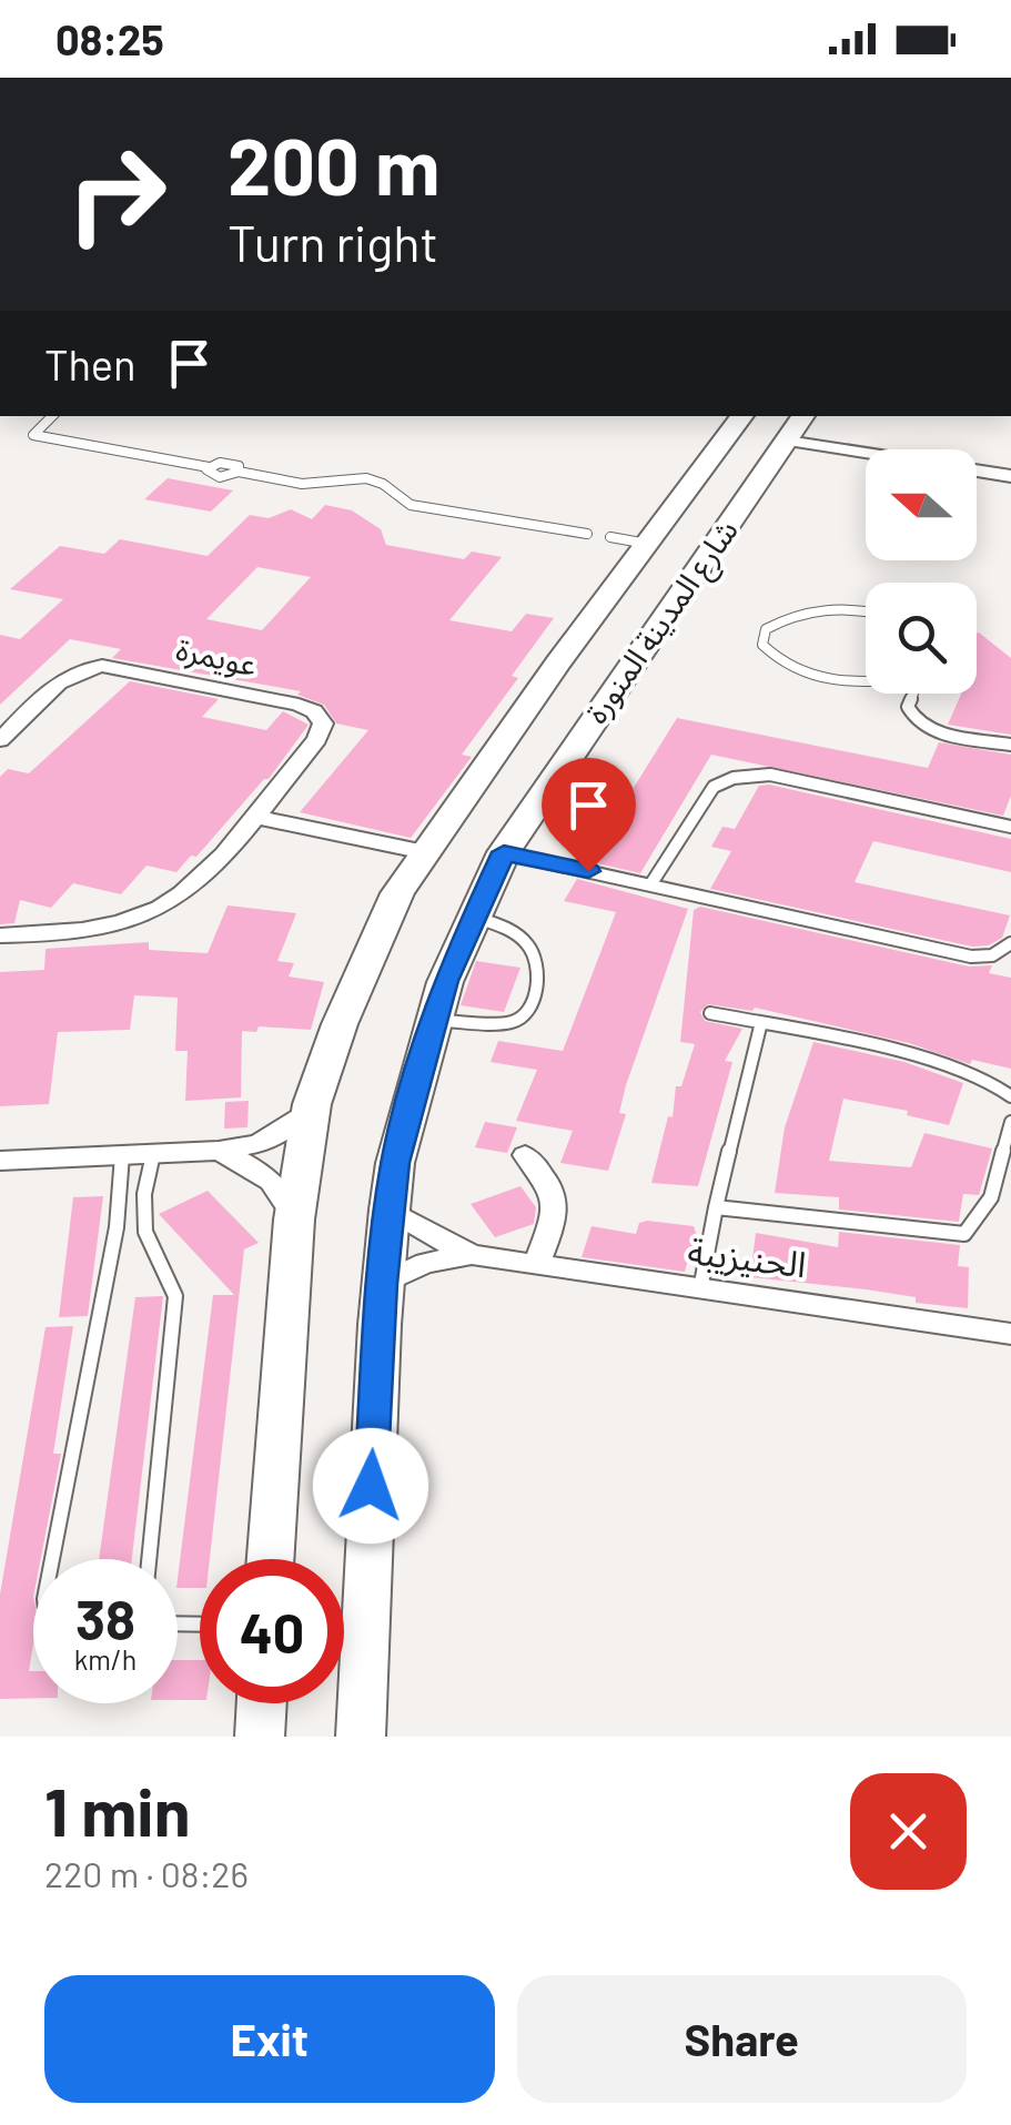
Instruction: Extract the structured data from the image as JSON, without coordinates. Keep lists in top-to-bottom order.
{
  "streets": {
    "street": ["شارع المدينة المنورة", "عويمرة", "الحنيزيبة"]
  },
  "crossings": [
    ["شارع المدينة المنورة", "الحنيزيبة"]
  ],
  "north": "left",
  "page": {
    "status": "08:25",
    "turn": ["200 m", "Turn right"],
    "then": "Then",
    "speed": "38 km/h",
    "limit": "40",
    "heading": ["1 min", "220 m · 08:26"],
    "buttons": ["Exit", "Share"]
  }
}
